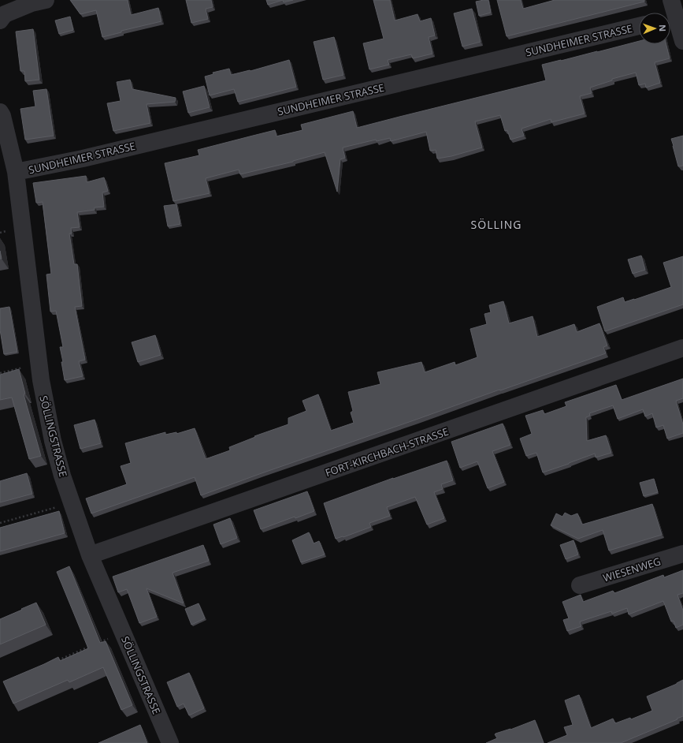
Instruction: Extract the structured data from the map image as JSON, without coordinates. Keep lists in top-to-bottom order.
{
  "streets": {
    "street": [
      "SUNDHEIMER STRASSE",
      "SÖLLINGSTRASSE",
      "FORT-KIRCHBACH-STRASSE",
      "WIESENWEG"
    ]
  },
  "crossings": [
    ["SUNDHEIMER STRASSE", "SÖLLINGSTRASSE"],
    ["SÖLLINGSTRASSE", "FORT-KIRCHBACH-STRASSE"]
  ],
  "districts": ["SÖLLING"],
  "north": "right"
}
